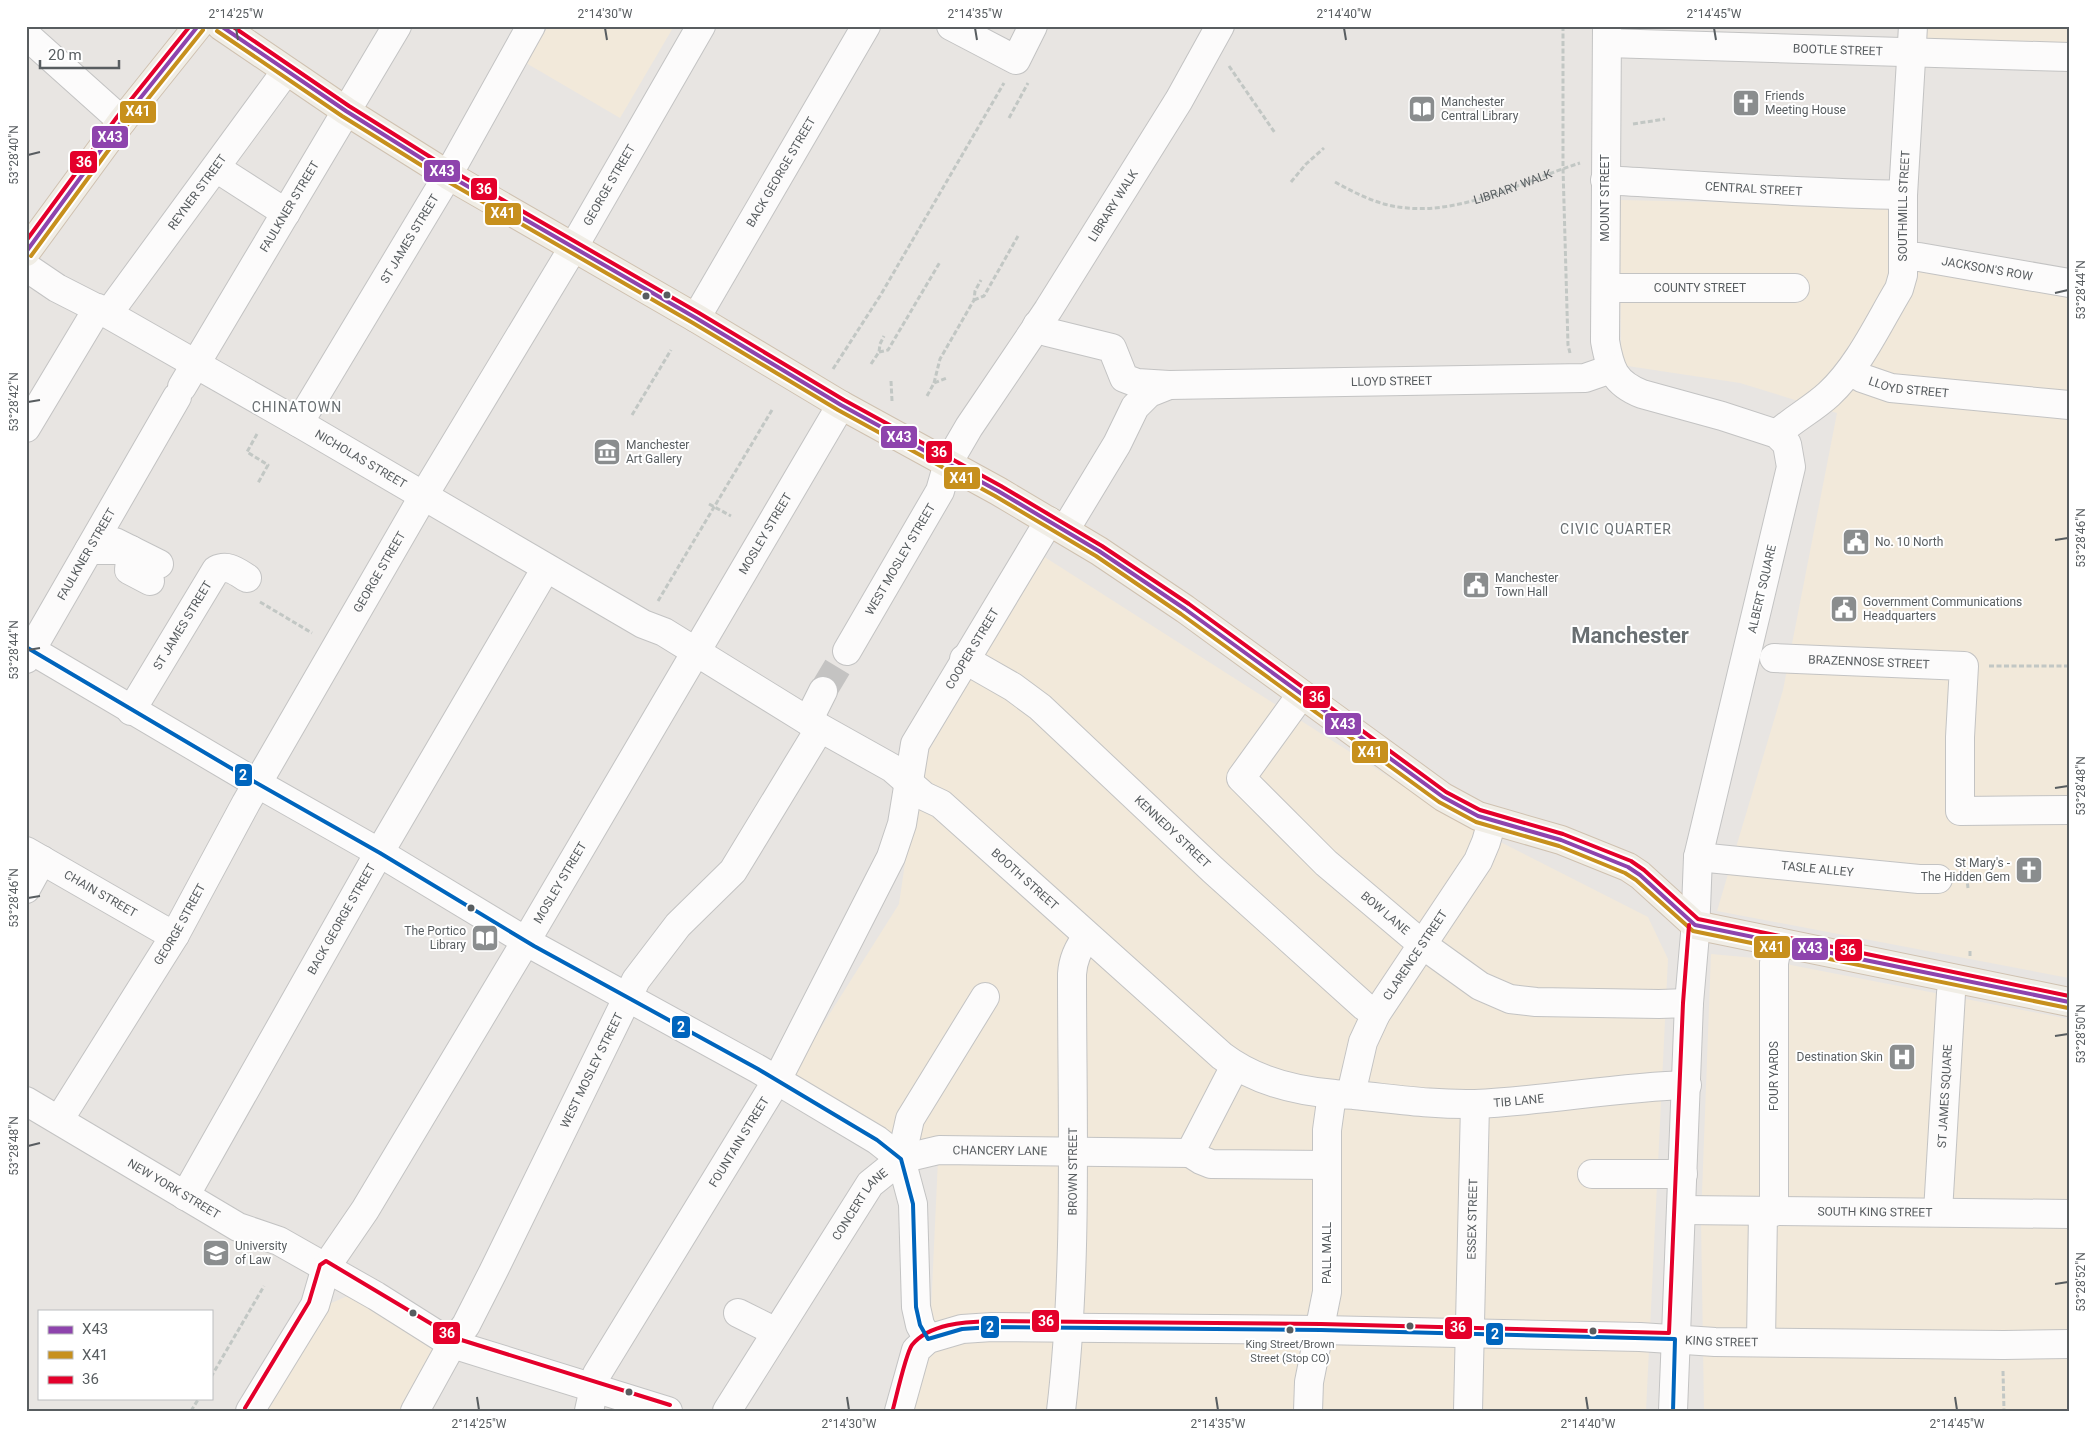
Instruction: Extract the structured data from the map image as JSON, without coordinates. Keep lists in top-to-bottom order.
{
  "streets": {
    "street": [
      "BOOTLE STREET",
      "BACK GEORGE STREET",
      "GEORGE STREET",
      "LIBRARY WALK",
      "CENTRAL STREET",
      "REYNER STREET",
      "MOUNT STREET",
      "SOUTHMILL STREET",
      "FAULKNER STREET",
      "ST JAMES STREET",
      "JACKSON'S ROW",
      "COUNTY STREET",
      "LLOYD STREET",
      "NICHOLAS STREET",
      "MOSLEY STREET",
      "WEST MOSLEY STREET",
      "ALBERT SQUARE",
      "COOPER STREET",
      "BRAZENNOSE STREET",
      "KENNEDY STREET",
      "TASLE ALLEY",
      "BOOTH STREET",
      "CHAIN STREET",
      "BOW LANE",
      "CLARENCE STREET",
      "FOUR YARDS",
      "ST JAMES SQUARE",
      "TIB LANE",
      "FOUNTAIN STREET",
      "CHANCERY LANE",
      "BROWN STREET",
      "NEW YORK STREET",
      "CONCERT LANE",
      "SOUTH KING STREET",
      "ESSEX STREET",
      "PALL MALL",
      "KING STREET"
    ]
  },
  "crossings": [
    ["BOOTLE STREET", "MOUNT STREET"],
    ["BOOTLE STREET", "SOUTHMILL STREET"],
    ["BACK GEORGE STREET", "NICHOLAS STREET"],
    ["BACK GEORGE STREET", "NEW YORK STREET"],
    ["GEORGE STREET", "NICHOLAS STREET"],
    ["GEORGE STREET", "CHAIN STREET"],
    ["GEORGE STREET", "NEW YORK STREET"],
    ["LIBRARY WALK", "CENTRAL STREET"],
    ["LIBRARY WALK", "MOUNT STREET"],
    ["LIBRARY WALK", "LLOYD STREET"],
    ["LIBRARY WALK", "WEST MOSLEY STREET"],
    ["CENTRAL STREET", "MOUNT STREET"],
    ["CENTRAL STREET", "SOUTHMILL STREET"],
    ["REYNER STREET", "NICHOLAS STREET"],
    ["MOUNT STREET", "COUNTY STREET"],
    ["MOUNT STREET", "LLOYD STREET"],
    ["SOUTHMILL STREET", "JACKSON'S ROW"],
    ["SOUTHMILL STREET", "LLOYD STREET"],
    ["FAULKNER STREET", "NICHOLAS STREET"],
    ["ST JAMES STREET", "NICHOLAS STREET"],
    ["LLOYD STREET", "COOPER STREET"],
    ["NICHOLAS STREET", "MOSLEY STREET"],
    ["NICHOLAS STREET", "BOOTH STREET"],
    ["MOSLEY STREET", "BOOTH STREET"],
    ["MOSLEY STREET", "NEW YORK STREET"],
    ["WEST MOSLEY STREET", "BOOTH STREET"],
    ["WEST MOSLEY STREET", "NEW YORK STREET"],
    ["ALBERT SQUARE", "TASLE ALLEY"],
    ["ALBERT SQUARE", "BOW LANE"],
    ["ALBERT SQUARE", "TIB LANE"],
    ["ALBERT SQUARE", "SOUTH KING STREET"],
    ["ALBERT SQUARE", "KING STREET"],
    ["COOPER STREET", "KENNEDY STREET"],
    ["COOPER STREET", "BOOTH STREET"],
    ["COOPER STREET", "FOUNTAIN STREET"],
    ["KENNEDY STREET", "CLARENCE STREET"],
    ["BOOTH STREET", "CLARENCE STREET"],
    ["BOOTH STREET", "TIB LANE"],
    ["BOOTH STREET", "FOUNTAIN STREET"],
    ["BOOTH STREET", "BROWN STREET"],
    ["BOOTH STREET", "PALL MALL"],
    ["BOW LANE", "CLARENCE STREET"],
    ["CLARENCE STREET", "TIB LANE"],
    ["CLARENCE STREET", "PALL MALL"],
    ["FOUR YARDS", "SOUTH KING STREET"],
    ["FOUR YARDS", "KING STREET"],
    ["ST JAMES SQUARE", "SOUTH KING STREET"],
    ["TIB LANE", "ESSEX STREET"],
    ["TIB LANE", "PALL MALL"],
    ["FOUNTAIN STREET", "NEW YORK STREET"],
    ["CHANCERY LANE", "BROWN STREET"],
    ["CHANCERY LANE", "CONCERT LANE"],
    ["BROWN STREET", "KING STREET"],
    ["ESSEX STREET", "KING STREET"],
    ["PALL MALL", "KING STREET"]
  ],
  "districts": ["CHINATOWN", "CIVIC QUARTER", "Manchester"],
  "places": {
    "church": ["Friends Meeting House", "St Mary's - The Hidden Gem"],
    "library": ["Manchester Central Library", "The Portico Library"],
    "museum": ["Manchester Art Gallery"],
    "public building": ["No. 10 North", "Manchester Town Hall", "Government Communications Headquarters"],
    "hospital": ["Destination Skin"],
    "school or university": ["University of Law"],
    "other": ["King Street/Brown Street (Stop CO)"]
  },
  "lines": [
    "transit line X43",
    "transit line 36",
    "transit line X41",
    "transit line 2"
  ],
  "legend": ["X43", "X41", "36"],
  "scale_bar": "20 m",
  "coordinates": [
    "2°14'25\"W",
    "2°14'30\"W",
    "2°14'35\"W",
    "2°14'40\"W",
    "2°14'45\"W",
    "53°28'40\"N",
    "53°28'44\"N",
    "53°28'42\"N",
    "53°28'46\"N",
    "53°28'48\"N",
    "53°28'50\"N",
    "53°28'52\"N"
  ]
}
